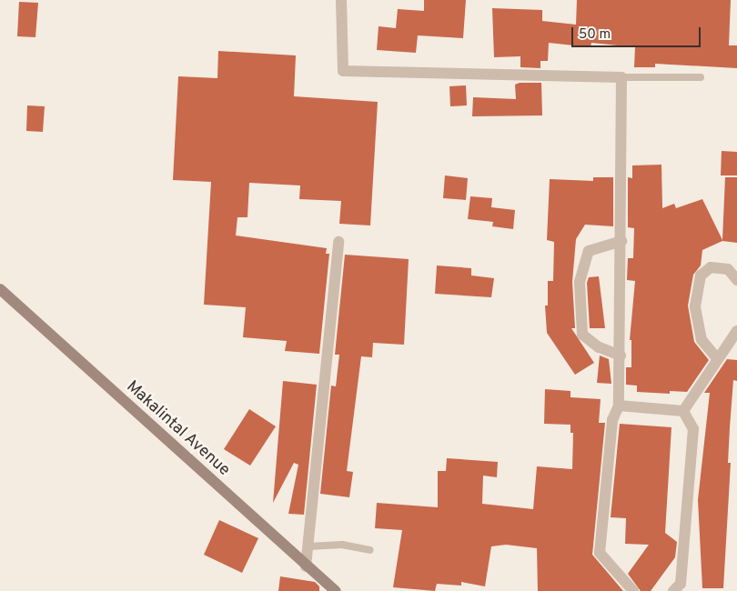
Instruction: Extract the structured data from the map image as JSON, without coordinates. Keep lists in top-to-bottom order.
{
  "streets": {
    "main road": ["Makalintal Avenue"]
  },
  "scale_bar": "50 m"
}
